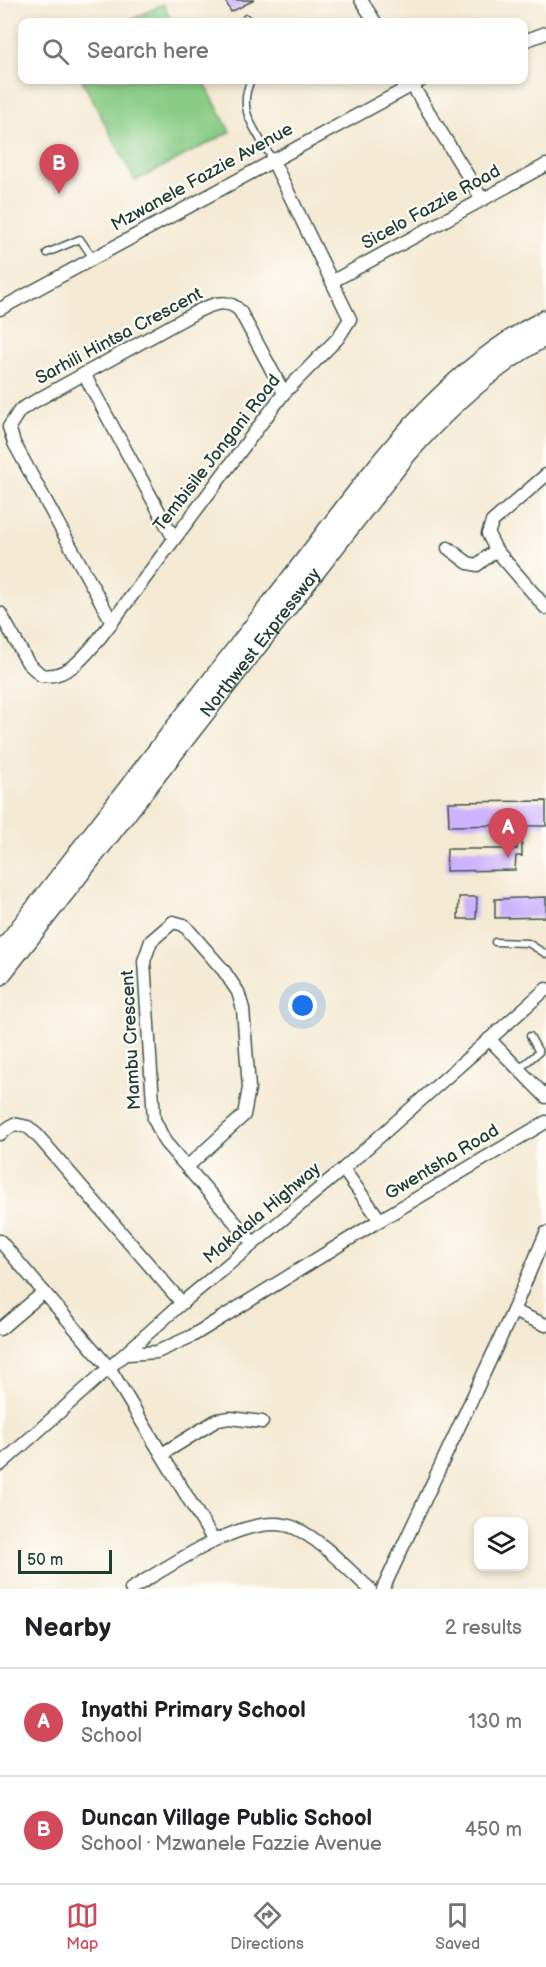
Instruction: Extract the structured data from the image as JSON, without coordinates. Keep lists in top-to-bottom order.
{
  "streets": {
    "main road": ["Northwest Expressway"],
    "street": [
      "Mzwanele Fazzie Avenue",
      "Sicelo Fazzie Road",
      "Sarhili Hintsa Crescent",
      "Tembisile Jongani Road",
      "Mambu Crescent",
      "Gwentsha Road",
      "Makatala Highway"
    ]
  },
  "crossings": [
    ["Mzwanele Fazzie Avenue", "Tembisile Jongani Road"],
    ["Sicelo Fazzie Road", "Tembisile Jongani Road"],
    ["Sarhili Hintsa Crescent", "Tembisile Jongani Road"],
    ["Mambu Crescent", "Makatala Highway"],
    ["Gwentsha Road", "Makatala Highway"]
  ],
  "scale_bar": "50 m",
  "page": {
    "search": "Search here",
    "pins": ["B", "A"],
    "scale": "50 m",
    "heading": ["Nearby", "2 results"],
    "list": [
      {
        "mark": "A",
        "name": "Inyathi Primary School",
        "note": "School",
        "value": "130 m"
      },
      {
        "mark": "B",
        "name": "Duncan Village Public School",
        "note": "School · Mzwanele Fazzie Avenue",
        "value": "450 m"
      }
    ],
    "nav": ["Map", "Directions", "Saved"]
  }
}
